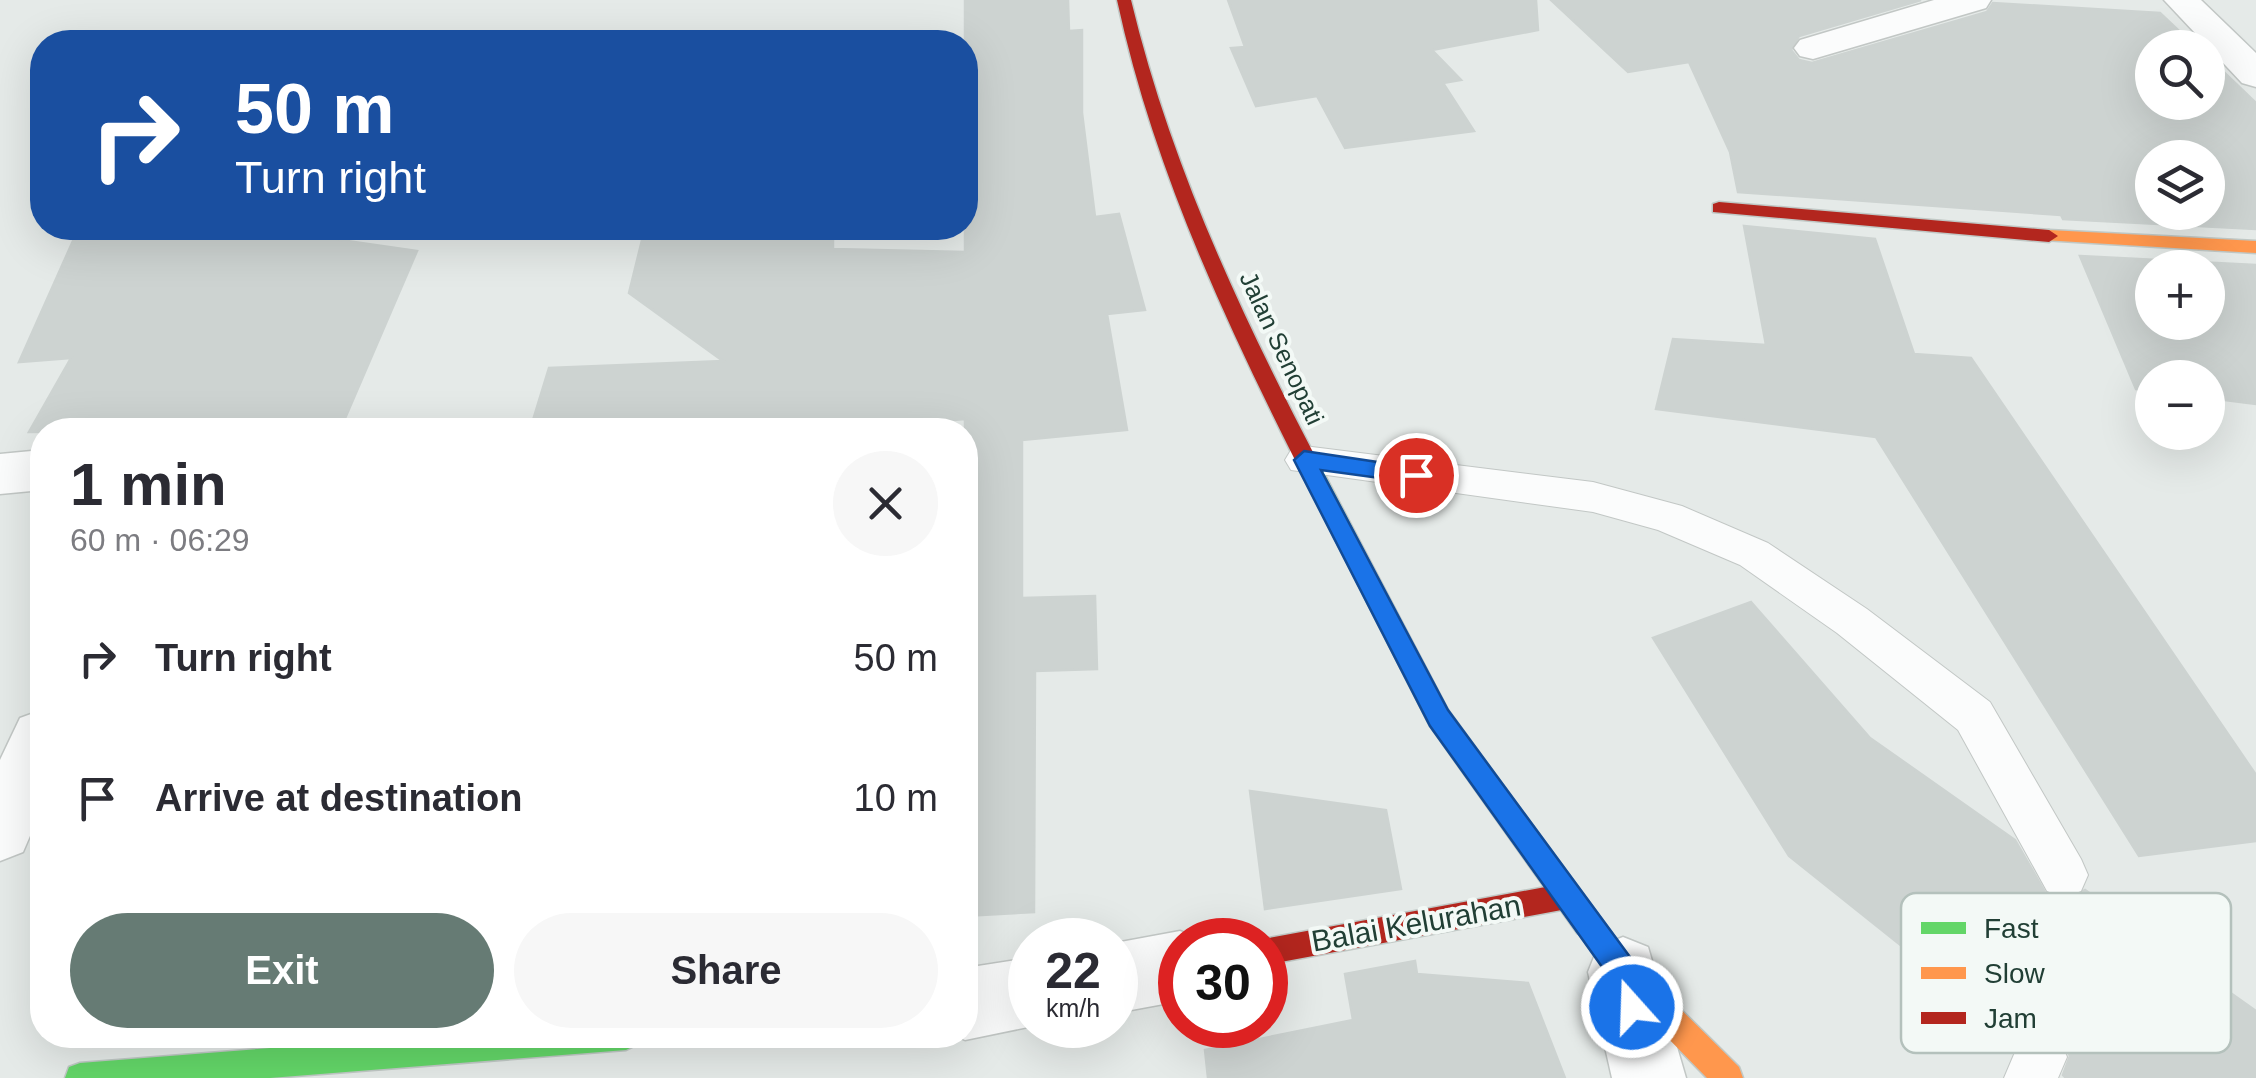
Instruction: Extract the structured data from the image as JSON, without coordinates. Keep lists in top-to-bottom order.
{
  "streets": {
    "main road": ["Jalan Senopati", "Balai Kelurahan"]
  },
  "crossings": [
    ["Jalan Senopati", "Balai Kelurahan"]
  ],
  "legend": ["Fast", "Slow", "Jam"],
  "page": {
    "map_buttons": ["+", "−"],
    "turn": ["50 m", "Turn right"],
    "heading": ["1 min", "60 m · 06:29"],
    "list": [
      {
        "name": "Turn right",
        "value": "50 m"
      },
      {
        "name": "Arrive at destination",
        "value": "10 m"
      }
    ],
    "buttons": ["Exit", "Share"],
    "speed": "22 km/h",
    "limit": "30"
  }
}
